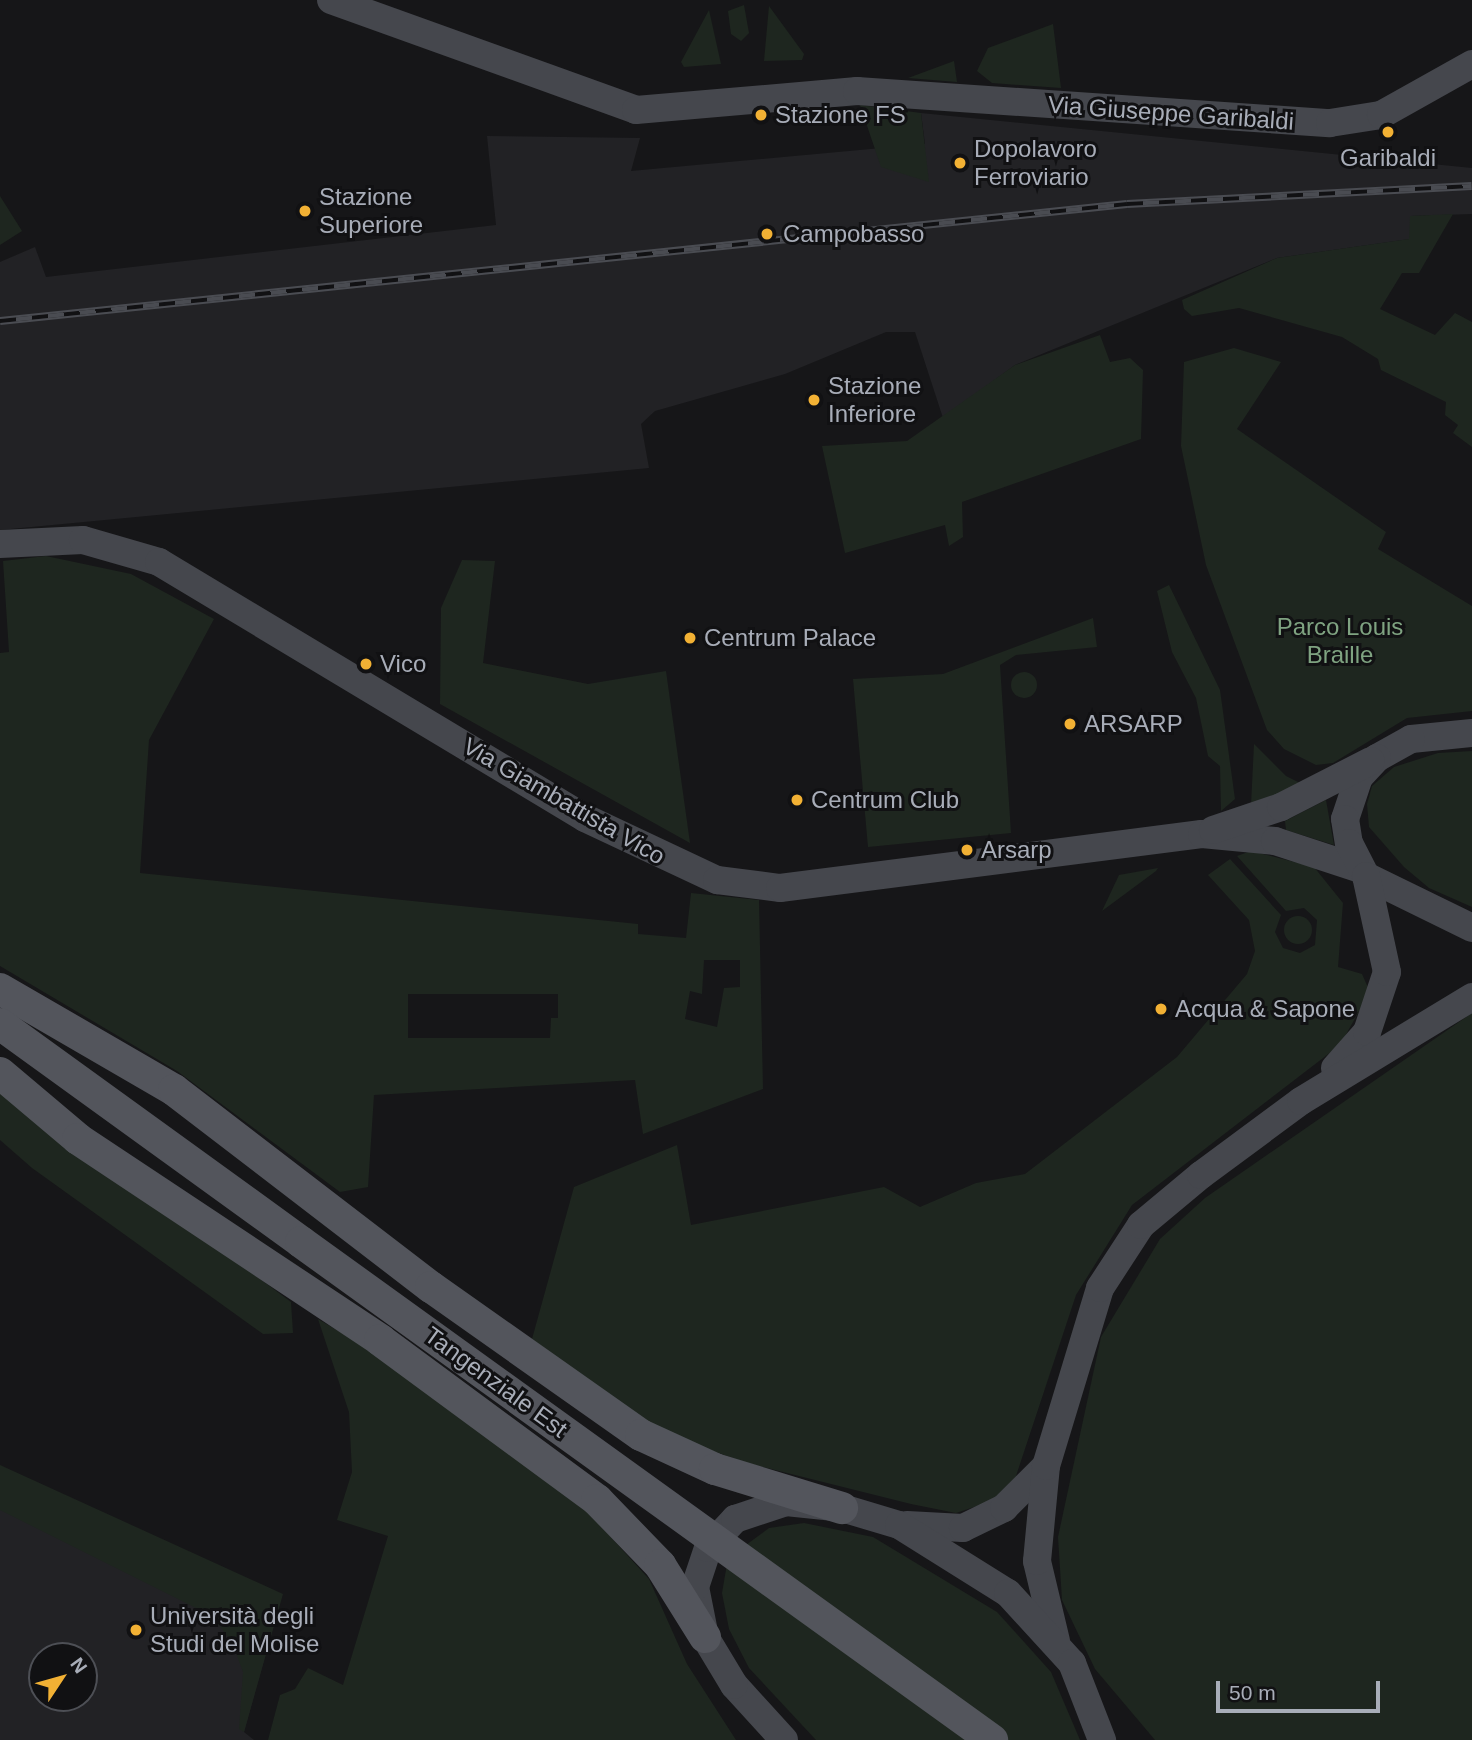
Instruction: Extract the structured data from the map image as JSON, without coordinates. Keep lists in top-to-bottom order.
{
  "streets": {
    "main road": ["Tangenziale Est"],
    "street": ["Via Giuseppe Garibaldi", "Via Giambattista Vico"]
  },
  "parks": ["Parco Louis Braille"],
  "places": [
    "Stazione FS",
    "Garibaldi",
    "Dopolavoro Ferroviario",
    "Stazione Superiore",
    "Campobasso",
    "Stazione Inferiore",
    "Centrum Palace",
    "Vico",
    "ARSARP",
    "Centrum Club",
    "Arsarp",
    "Acqua & Sapone",
    "Università degli Studi del Molise"
  ],
  "scale_bar": "50 m",
  "north": "top right"
}
